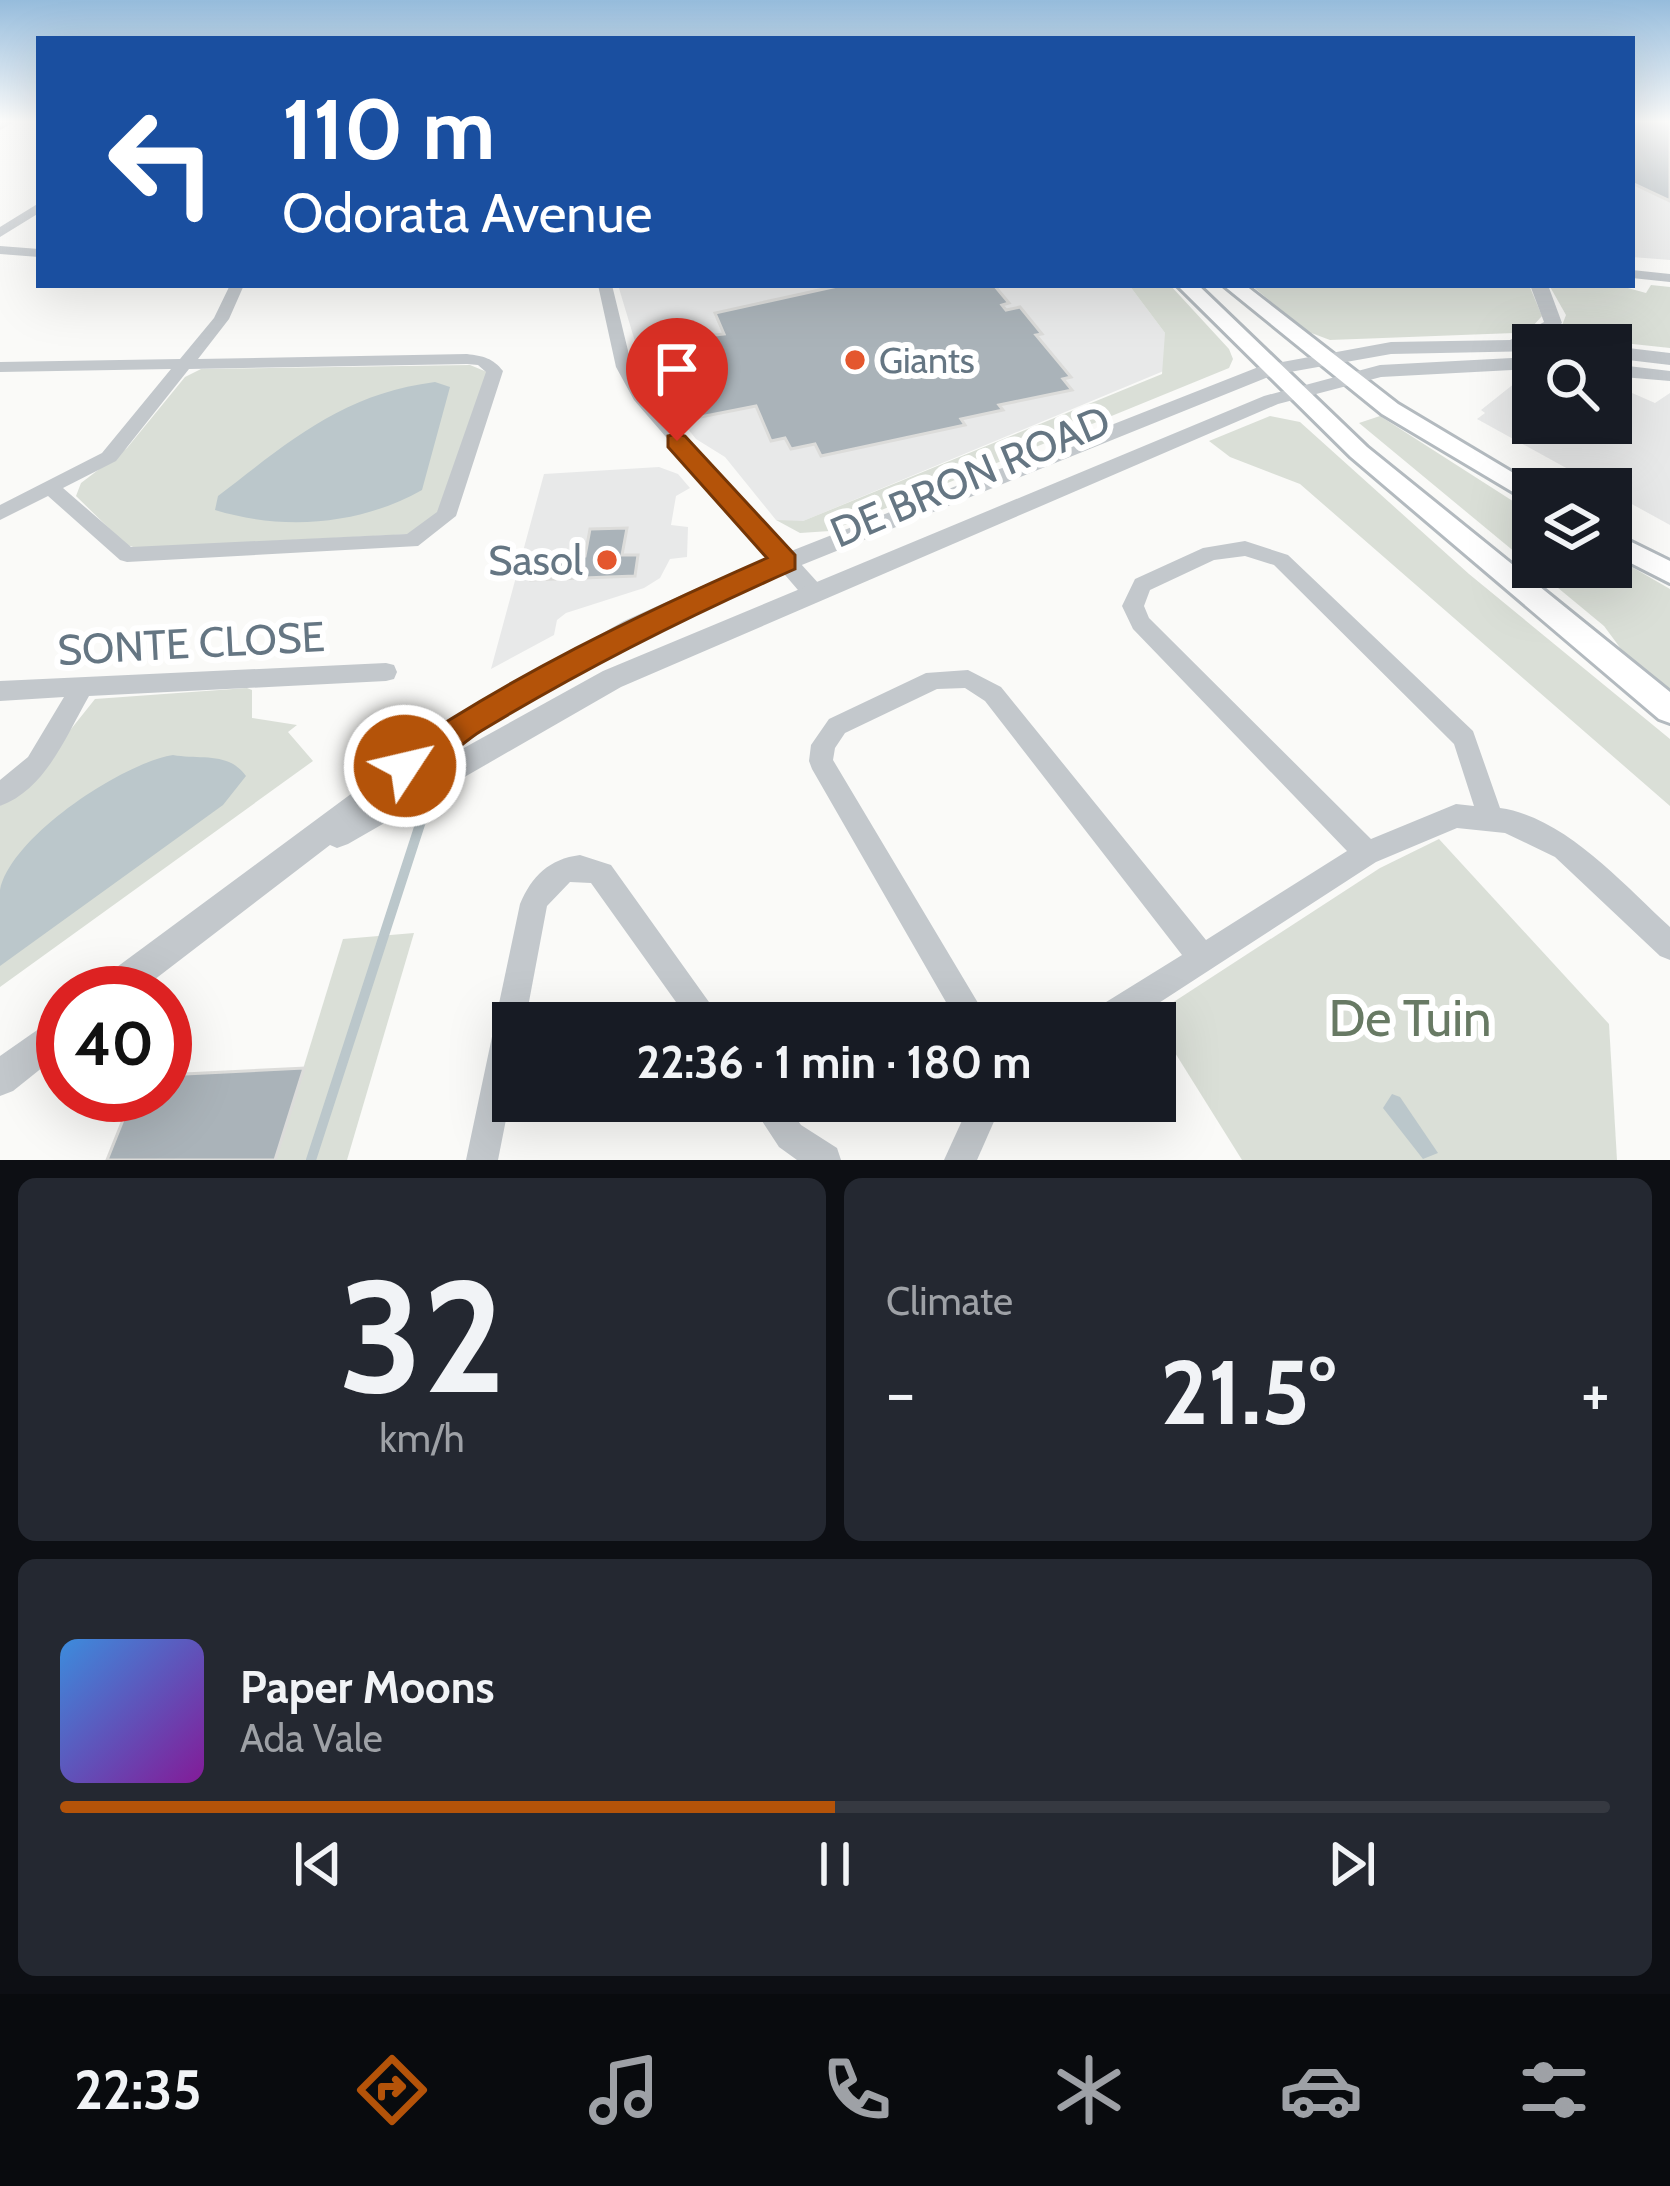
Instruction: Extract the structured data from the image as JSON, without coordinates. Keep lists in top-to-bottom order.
{
  "streets": {
    "street": ["DE BRON ROAD", "SONTE CLOSE"]
  },
  "parks": ["De Tuin"],
  "places": ["Giants", "Sasol"],
  "page": {
    "turn": ["110 m", "Odorata Avenue"],
    "limit": "40",
    "trip": "22:36 · 1 min · 180 m",
    "tile": [
      ["32", "km/h"],
      "Climate"
    ],
    "heat": ["−", "21.5°", "+"],
    "song": ["Paper Moons", "Ada Vale"],
    "tabs": "22:35"
  }
}
